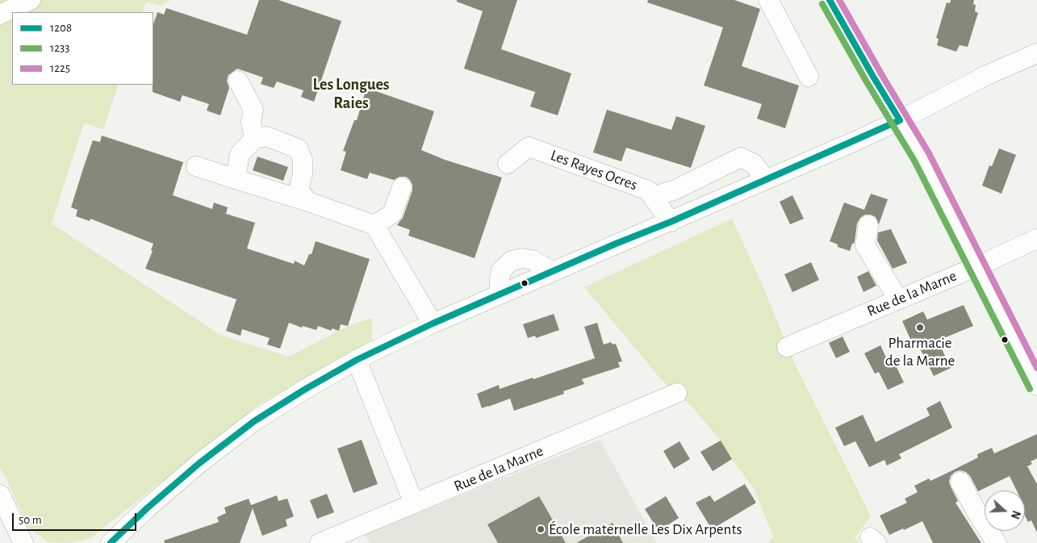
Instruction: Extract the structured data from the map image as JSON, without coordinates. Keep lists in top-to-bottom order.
{
  "streets": {
    "street": ["Les Rayes Ocres", "Rue de la Marne"]
  },
  "districts": ["Les Longues Raies"],
  "places": ["Pharmacie de la Marne", "École maternelle Les Dix Arpents"],
  "lines": ["transit line 1208", "transit line 1225", "transit line 1233"],
  "legend": ["1208", "1233", "1225"],
  "scale_bar": "50 m",
  "north": "right"
}
